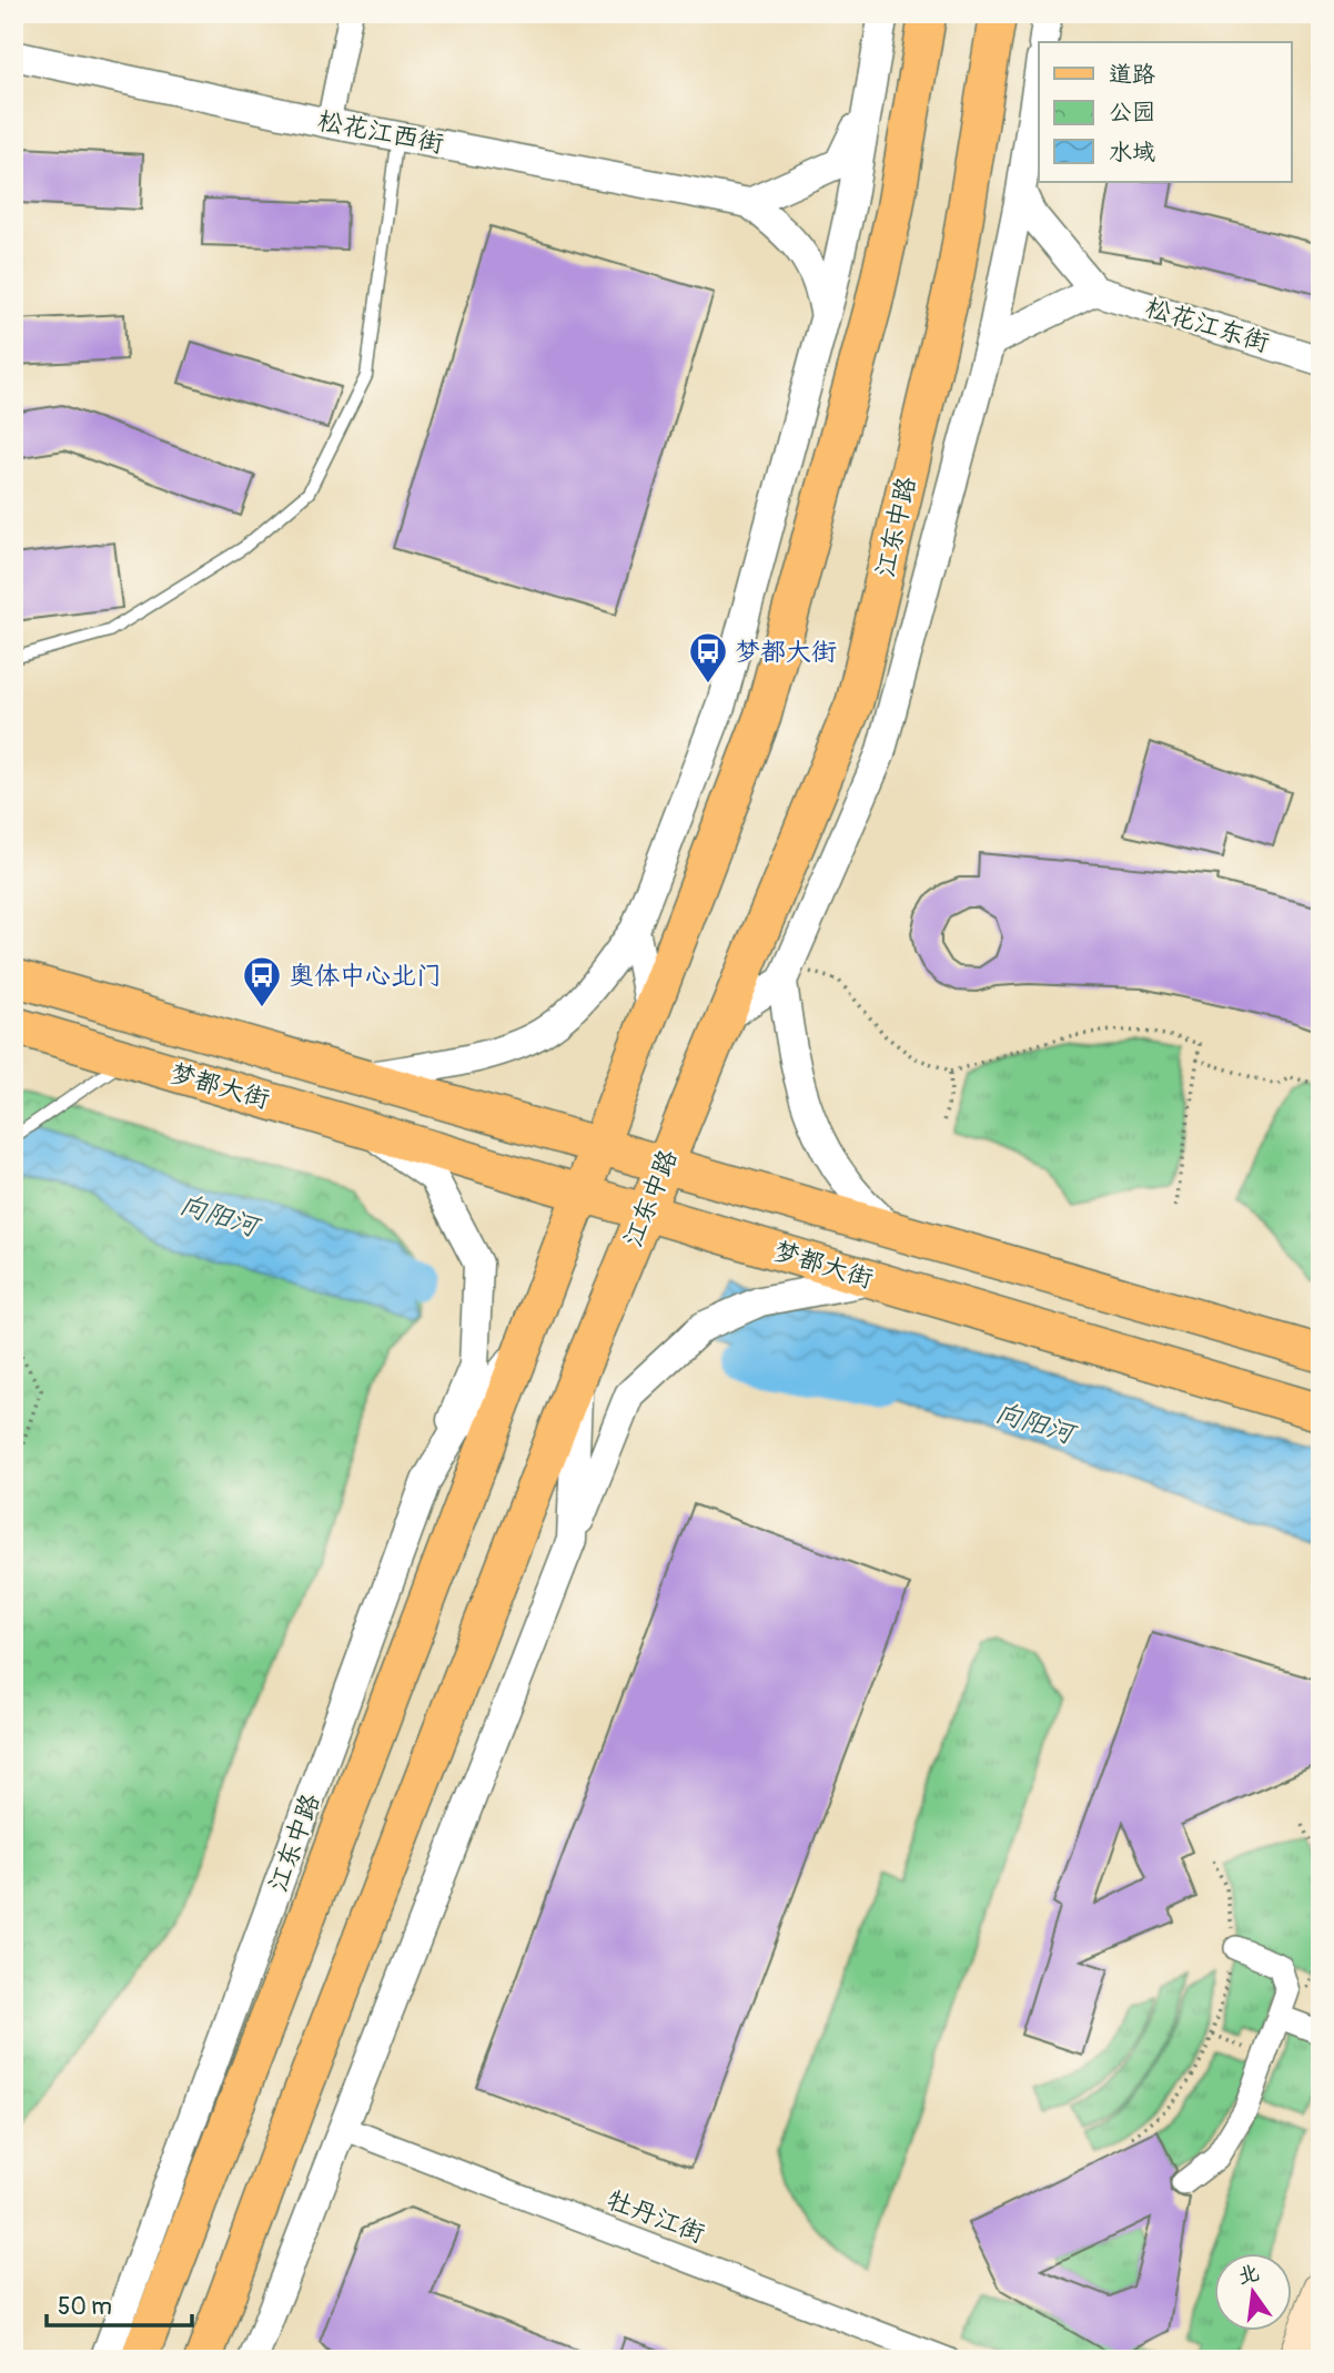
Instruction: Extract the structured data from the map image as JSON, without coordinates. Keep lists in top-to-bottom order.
{
  "streets": {
    "main road": ["江东中路", "梦都大街"],
    "street": ["松花江西街", "松花江东街", "牡丹江街"]
  },
  "crossings": [
    ["江东中路", "梦都大街"],
    ["江东中路", "牡丹江街"]
  ],
  "water": ["向阳河"],
  "places": {
    "bus stop": ["梦都大街", "奥体中心北门"]
  },
  "legend": ["道路", "公园", "水域"],
  "scale_bar": "50 m",
  "north": "top"
}
